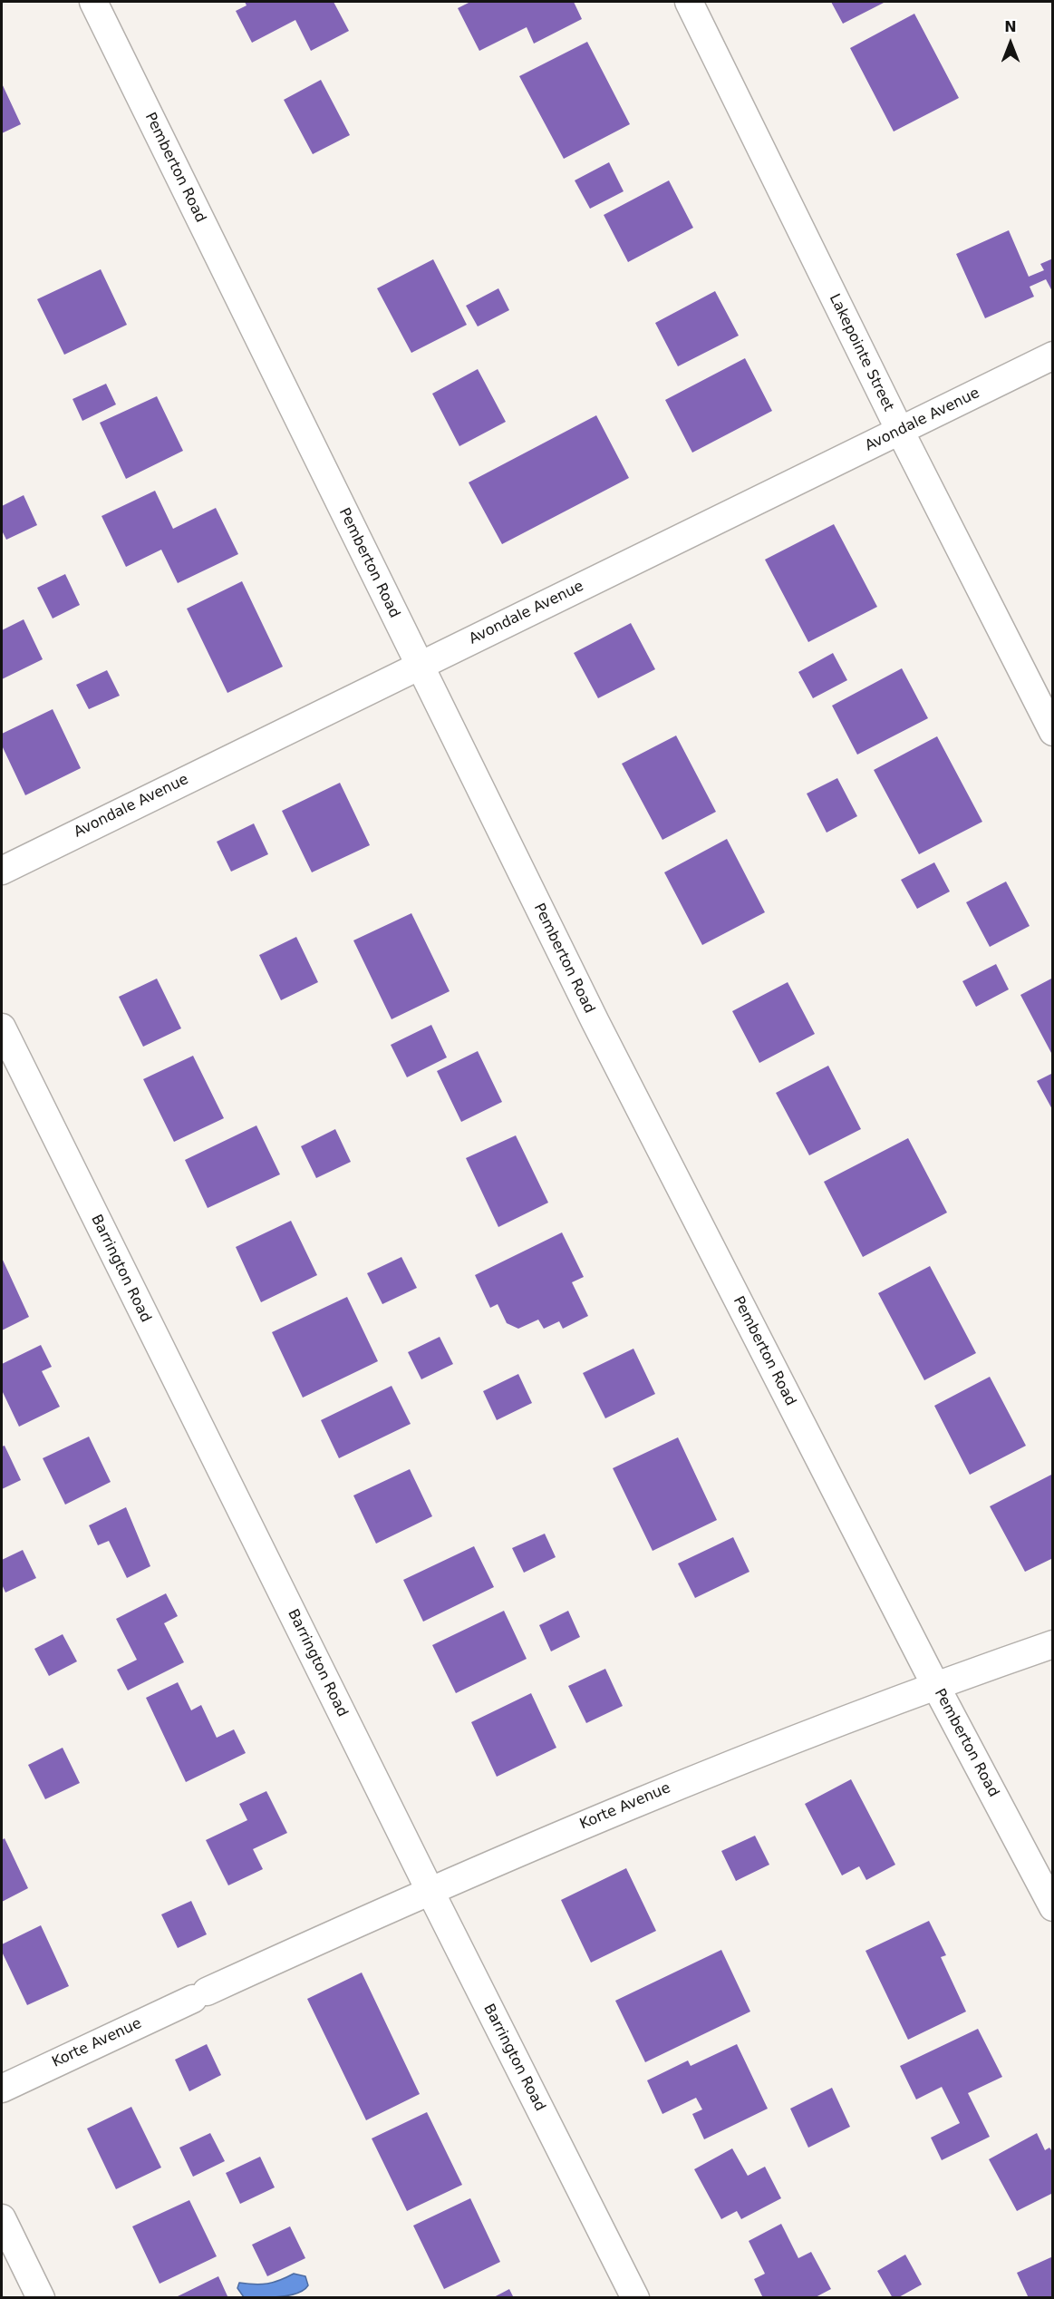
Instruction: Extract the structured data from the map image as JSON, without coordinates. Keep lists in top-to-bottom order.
{
  "streets": {
    "street": [
      "Pemberton Road",
      "Lakepointe Street",
      "Avondale Avenue",
      "Barrington Road",
      "Korte Avenue"
    ]
  },
  "crossings": [
    ["Pemberton Road", "Avondale Avenue"],
    ["Pemberton Road", "Korte Avenue"],
    ["Lakepointe Street", "Avondale Avenue"],
    ["Barrington Road", "Korte Avenue"]
  ],
  "north": "top"
}
